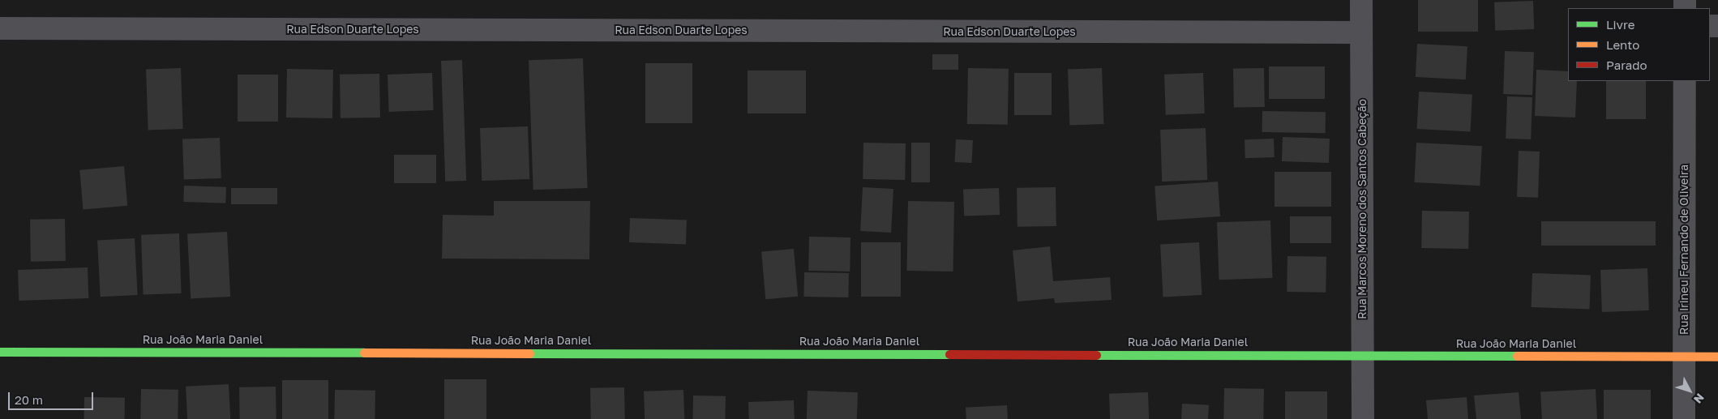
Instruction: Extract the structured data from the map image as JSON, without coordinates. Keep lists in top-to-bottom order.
{
  "streets": {
    "street": [
      "Rua Edson Duarte Lopes",
      "Rua Marcos Moreno dos Santos Cabeção",
      "Rua Irineu Fernando de Oliveira",
      "Rua João Maria Daniel"
    ]
  },
  "crossings": [
    ["Rua Edson Duarte Lopes", "Rua Marcos Moreno dos Santos Cabeção"],
    ["Rua Marcos Moreno dos Santos Cabeção", "Rua João Maria Daniel"],
    ["Rua Irineu Fernando de Oliveira", "Rua João Maria Daniel"]
  ],
  "legend": ["Livre", "Lento", "Parado"],
  "scale_bar": "20 m",
  "north": "bottom right"
}
